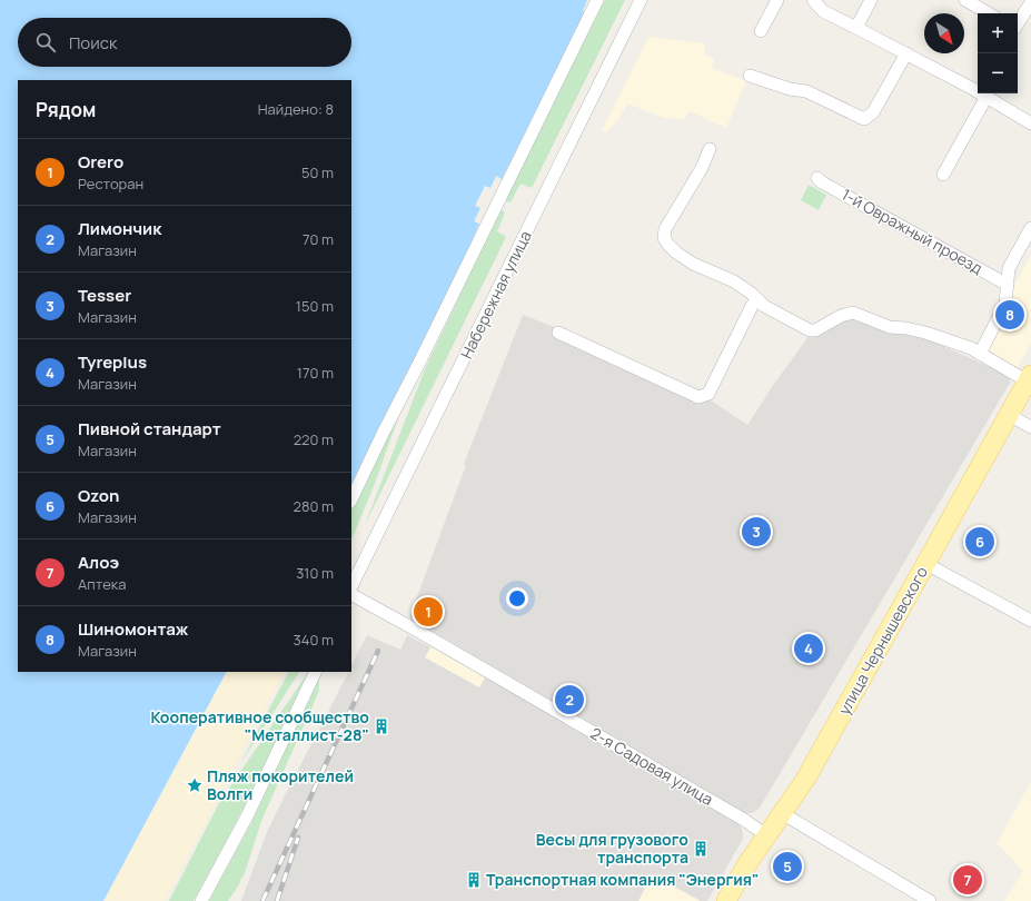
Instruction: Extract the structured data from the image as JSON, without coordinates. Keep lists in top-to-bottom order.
{
  "streets": {
    "main road": ["улица Чернышевского"],
    "street": ["1-й Овражный проезд", "Набережная улица", "2-я Садовая улица"]
  },
  "crossings": [
    ["улица Чернышевского", "2-я Садовая улица"]
  ],
  "places": {
    "building": ["Кооперативное сообщество \"Металлист-28\"", "Весы для грузового транспорта", "Транспортная компания \"Энергия\""],
    "place": ["Пляж покорителей Волги"]
  },
  "north": "bottom right",
  "page": {
    "map_buttons": ["+", "−"],
    "search": "Поиск",
    "heading": ["Рядом", "Найдено: 8"],
    "list": [
      {
        "mark": "1",
        "name": "Orero",
        "note": "Ресторан",
        "value": "50 m"
      },
      {
        "mark": "2",
        "name": "Лимончик",
        "note": "Магазин",
        "value": "70 m"
      },
      {
        "mark": "3",
        "name": "Tesser",
        "note": "Магазин",
        "value": "150 m"
      },
      {
        "mark": "4",
        "name": "Tyreplus",
        "note": "Магазин",
        "value": "170 m"
      },
      {
        "mark": "5",
        "name": "Пивной стандарт",
        "note": "Магазин",
        "value": "220 m"
      },
      {
        "mark": "6",
        "name": "Ozon",
        "note": "Магазин",
        "value": "280 m"
      },
      {
        "mark": "7",
        "name": "Алоэ",
        "note": "Аптека",
        "value": "310 m"
      },
      {
        "mark": "8",
        "name": "Шиномонтаж",
        "note": "Магазин",
        "value": "340 m"
      }
    ],
    "pins": [
      "8",
      "3",
      "6",
      "1",
      "4",
      "2",
      "5",
      "7"
    ]
  }
}
